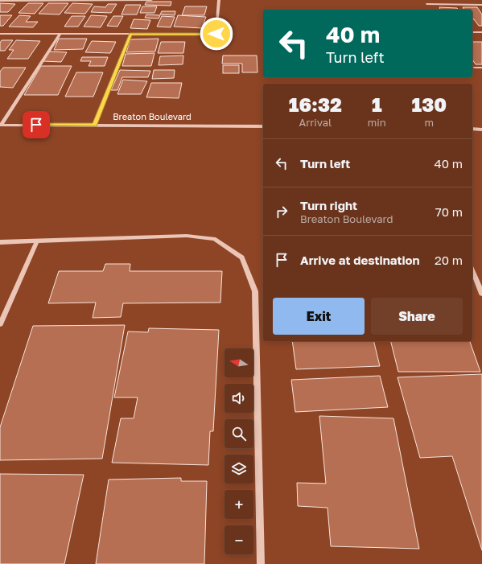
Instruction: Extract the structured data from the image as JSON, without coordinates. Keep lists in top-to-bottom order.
{
  "streets": {
    "street": ["Breaton Boulevard"]
  },
  "north": "left",
  "page": {
    "turn": ["40 m", "Turn left"],
    "eta": [
      "16:32",
      "Arrival",
      "1",
      "min",
      "130",
      "m"
    ],
    "list": [
      {
        "name": "Turn left",
        "value": "40 m"
      },
      {
        "name": "Turn right",
        "note": "Breaton Boulevard",
        "value": "70 m"
      },
      {
        "name": "Arrive at destination",
        "value": "20 m"
      }
    ],
    "buttons": ["Exit", "Share"],
    "map_buttons": ["+", "−"]
  }
}
